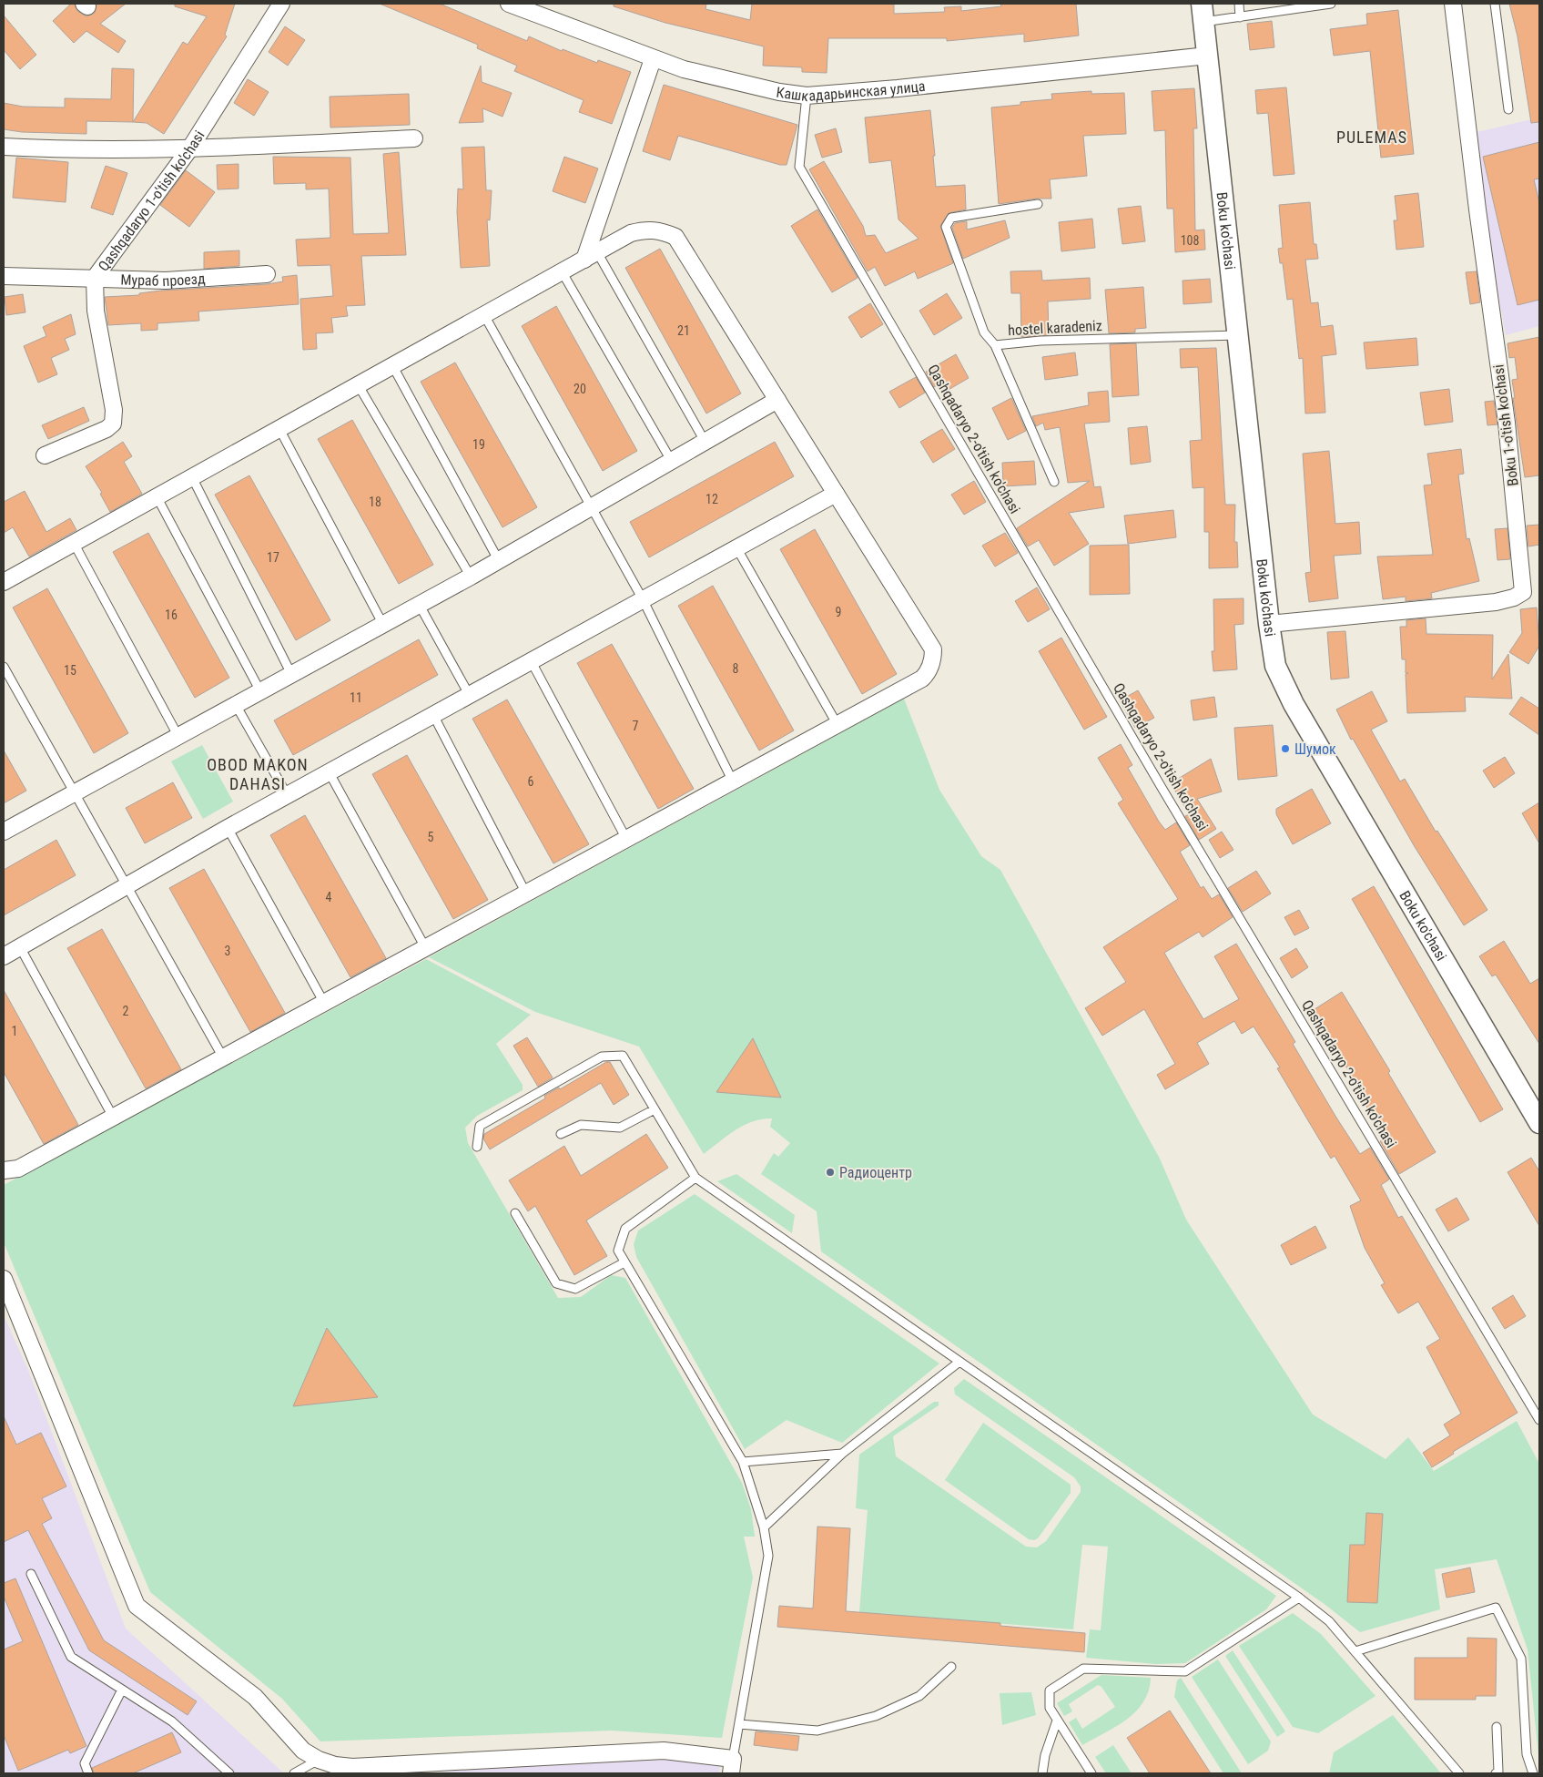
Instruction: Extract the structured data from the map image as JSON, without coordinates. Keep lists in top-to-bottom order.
{
  "streets": {
    "street": [
      "Кашкадарьинская улица",
      "Qashqadaryo 1-o'tish ko'chasi",
      "Boku ko'chasi",
      "Мураб проезд",
      "Boku 1-o'tish ko'chasi"
    ],
    "lane": ["hostel karadeniz", "Qashqadaryo 2-o'tish ko'chasi"]
  },
  "crossings": [
    ["Кашкадарьинская улица", "Boku ko'chasi"],
    ["Кашкадарьинская улица", "Qashqadaryo 2-o'tish ko'chasi"],
    ["Qashqadaryo 1-o'tish ko'chasi", "Мураб проезд"],
    ["Boku ko'chasi", "hostel karadeniz"],
    ["Boku ko'chasi", "Boku 1-o'tish ko'chasi"]
  ],
  "districts": ["PULEMAS", "OBOD MAKON DAHASI"],
  "places": ["Шумок", "Радиоцентр"],
  "house_numbers": [
    "108",
    "21",
    "20",
    "19",
    "12",
    "18",
    "17",
    "9",
    "16",
    "8",
    "15",
    "11",
    "7",
    "6",
    "5",
    "4",
    "3",
    "2",
    "1"
  ]
}
